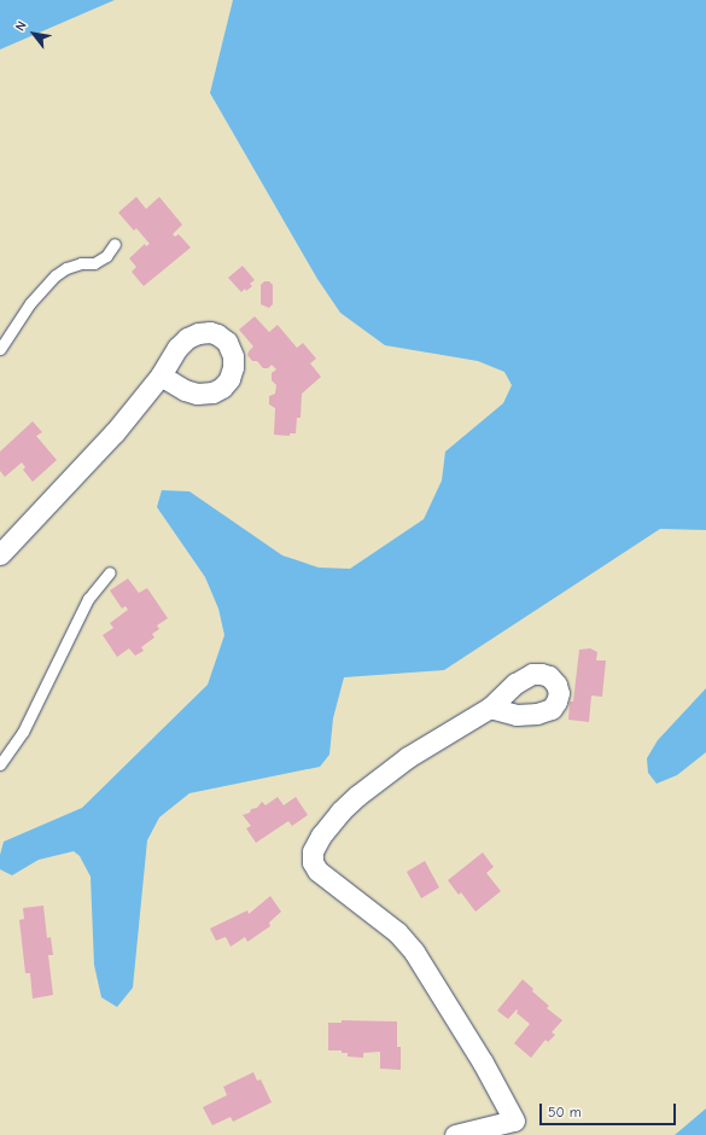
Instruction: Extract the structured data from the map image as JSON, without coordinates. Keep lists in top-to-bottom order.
{
  "scale_bar": "50 m",
  "north": "top left"
}
